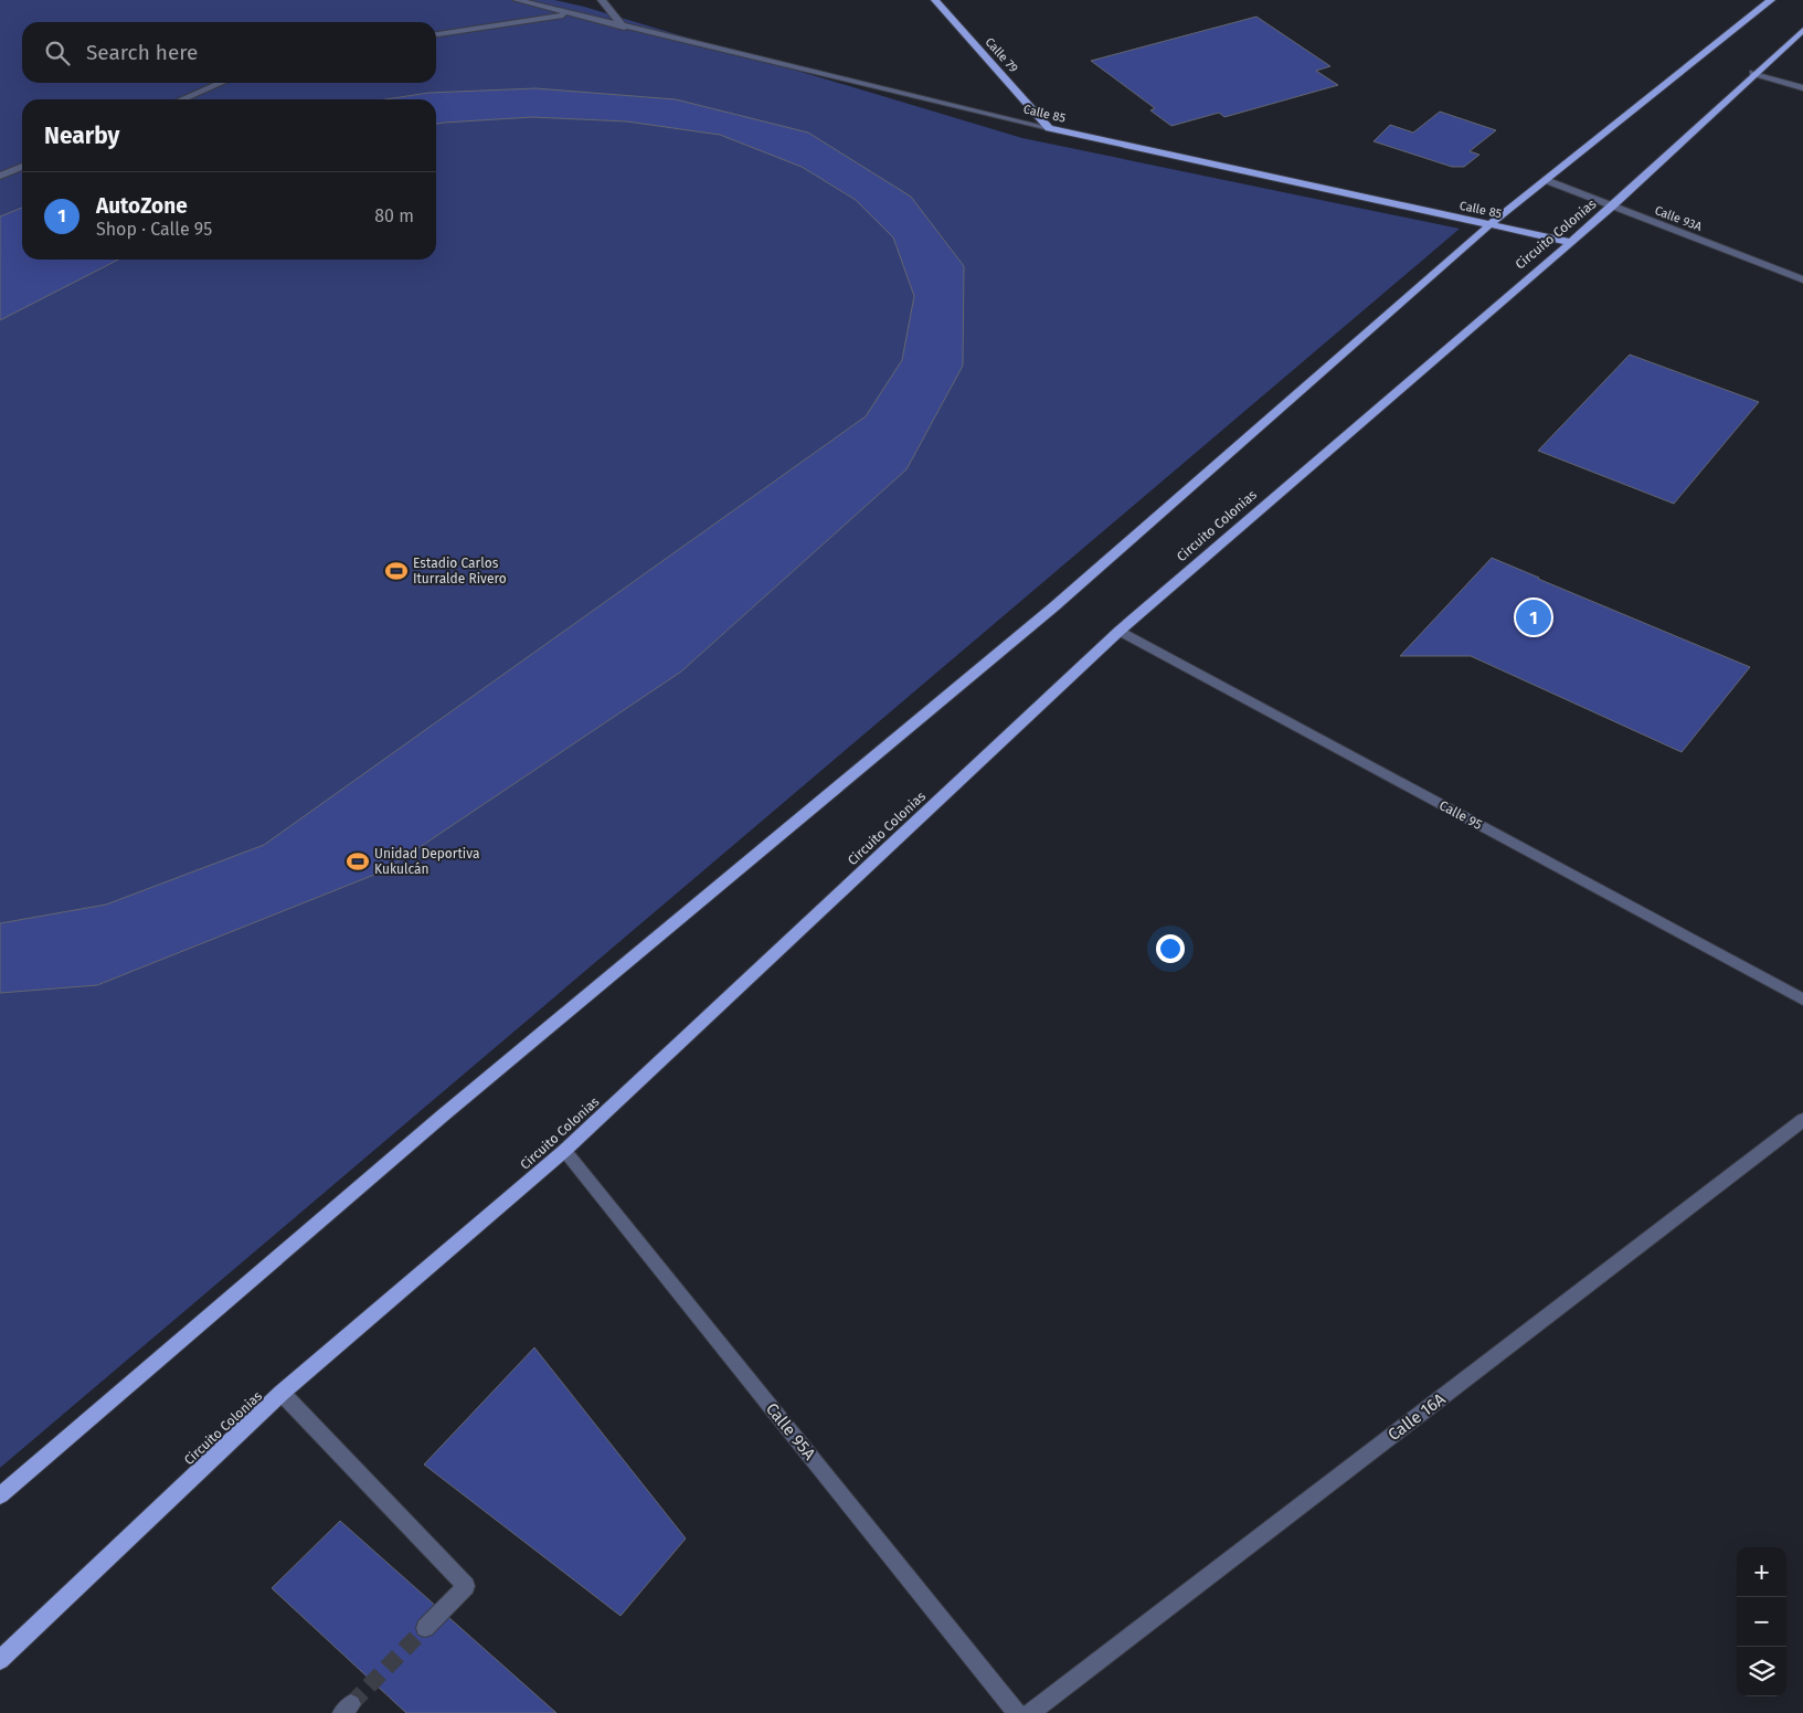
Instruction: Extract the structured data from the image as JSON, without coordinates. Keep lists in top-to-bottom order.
{
  "streets": {
    "main road": ["Calle 79", "Calle 85", "Circuito Colonias"],
    "street": [
      "Calle 93A",
      "Calle 95",
      "Calle 16A",
      "Calle 95A"
    ]
  },
  "crossings": [
    ["Calle 79", "Calle 85"],
    ["Calle 85", "Circuito Colonias"],
    ["Calle 93A", "Circuito Colonias"],
    ["Circuito Colonias", "Calle 95"],
    ["Circuito Colonias", "Calle 95A"]
  ],
  "places": {
    "sports": ["Estadio Carlos Iturralde Rivero", "Unidad Deportiva Kukulcán"]
  },
  "page": {
    "search": "Search here",
    "heading": "Nearby",
    "list": [
      {
        "mark": "1",
        "name": "AutoZone",
        "note": "Shop · Calle 95",
        "value": "80 m"
      }
    ],
    "pins": "1",
    "map_buttons": ["+", "−"]
  }
}
